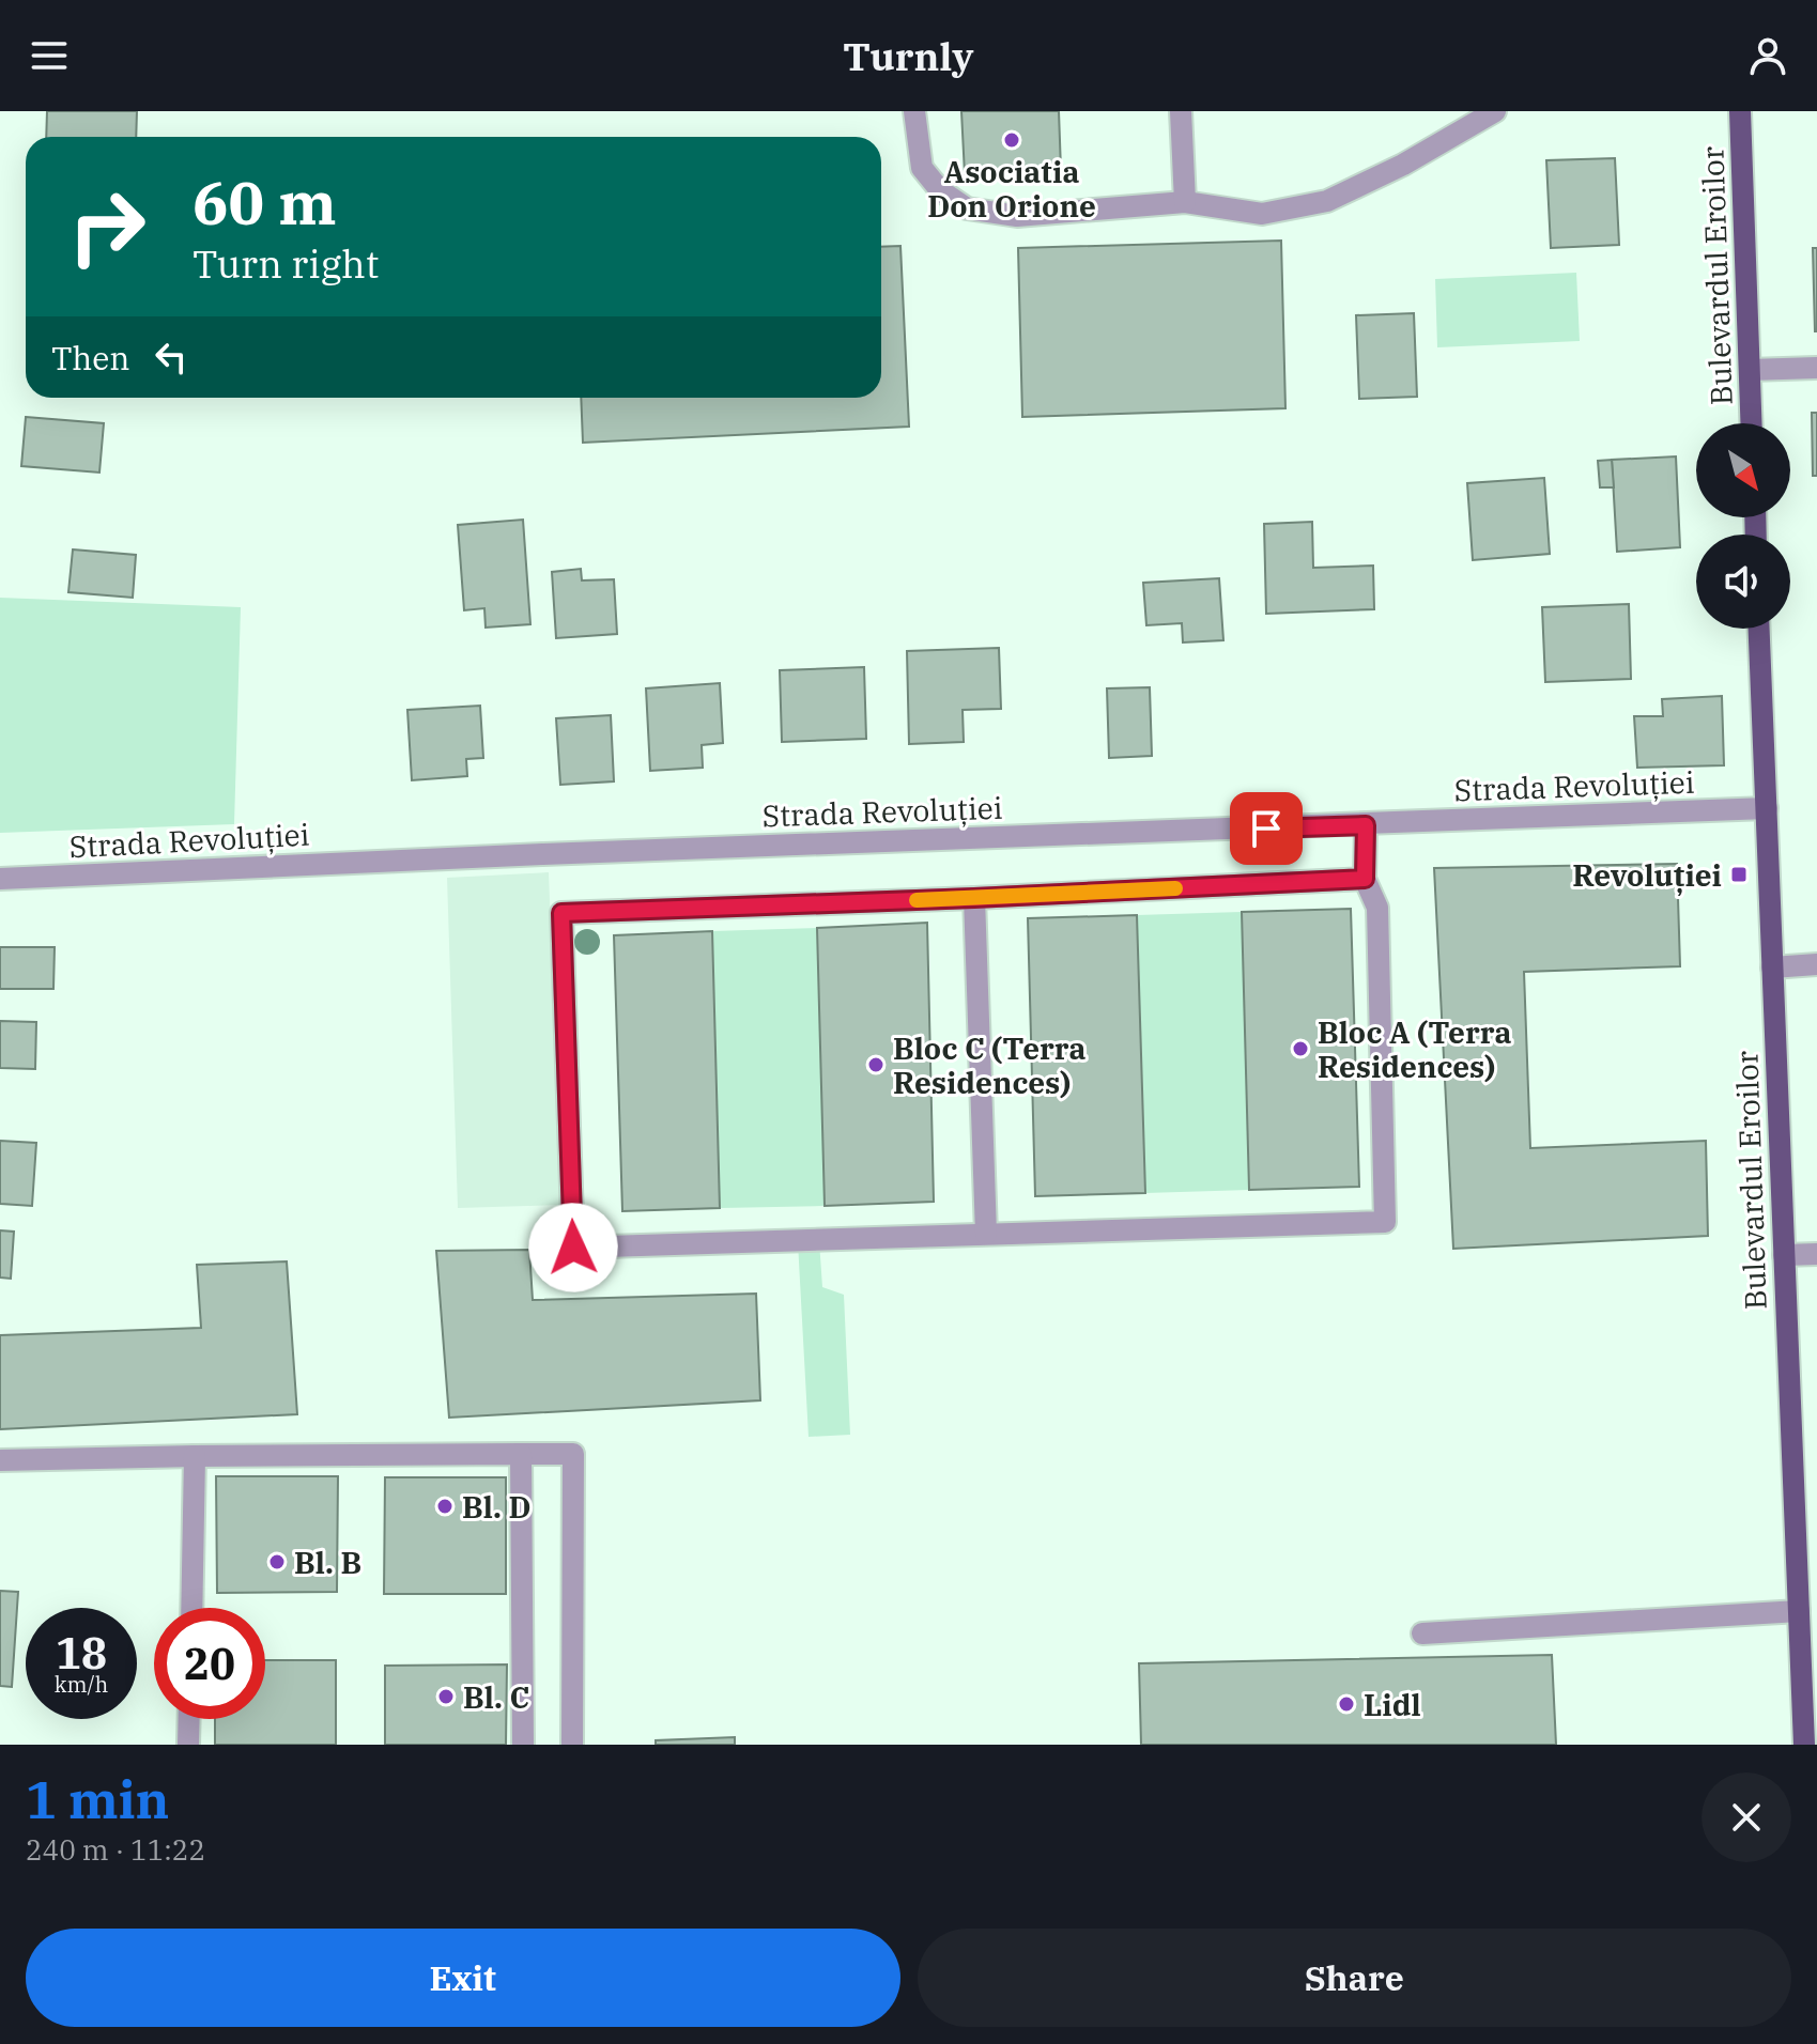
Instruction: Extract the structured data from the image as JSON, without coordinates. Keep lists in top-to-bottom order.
{
  "streets": {
    "main road": ["Bulevardul Eroilor"],
    "street": ["Strada Revoluției"]
  },
  "crossings": [
    ["Bulevardul Eroilor", "Strada Revoluției"]
  ],
  "places": {
    "other": [
      "Asociatia Don Orione",
      "Bloc A (Terra Residences)",
      "Bloc C (Terra Residences)",
      "Bl. D",
      "Bl. B",
      "Bl. C",
      "Lidl"
    ],
    "transit": ["Revoluției"]
  },
  "north": "bottom right",
  "page": {
    "header": "Turnly",
    "turn": ["60 m", "Turn right"],
    "then": "Then",
    "speed": "18 km/h",
    "limit": "20",
    "heading": ["1 min", "240 m · 11:22"],
    "buttons": ["Exit", "Share"]
  }
}
